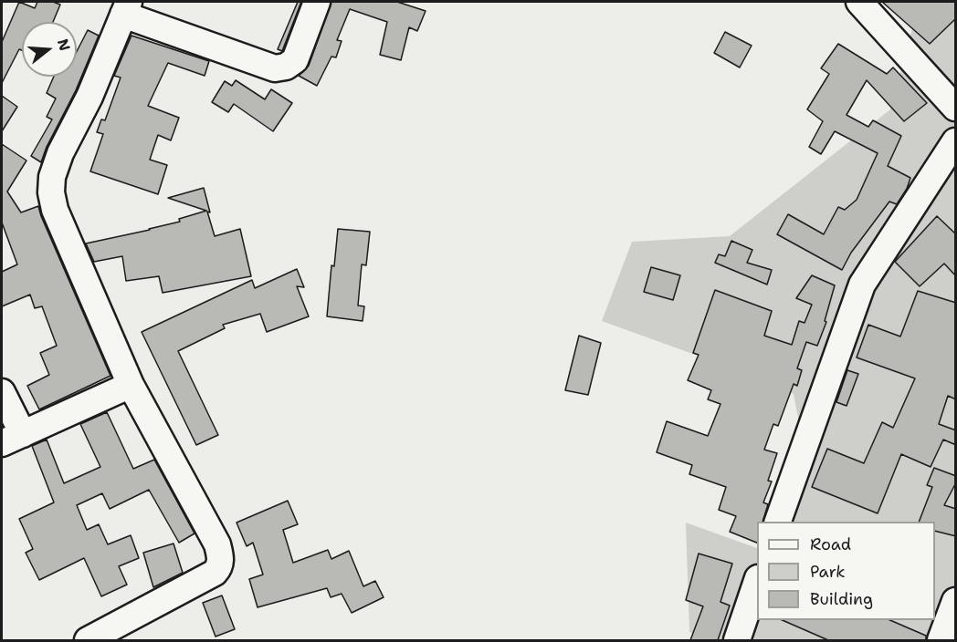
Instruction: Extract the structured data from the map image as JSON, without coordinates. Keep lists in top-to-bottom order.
{
  "legend": ["Road", "Park", "Building"],
  "north": "right"
}
